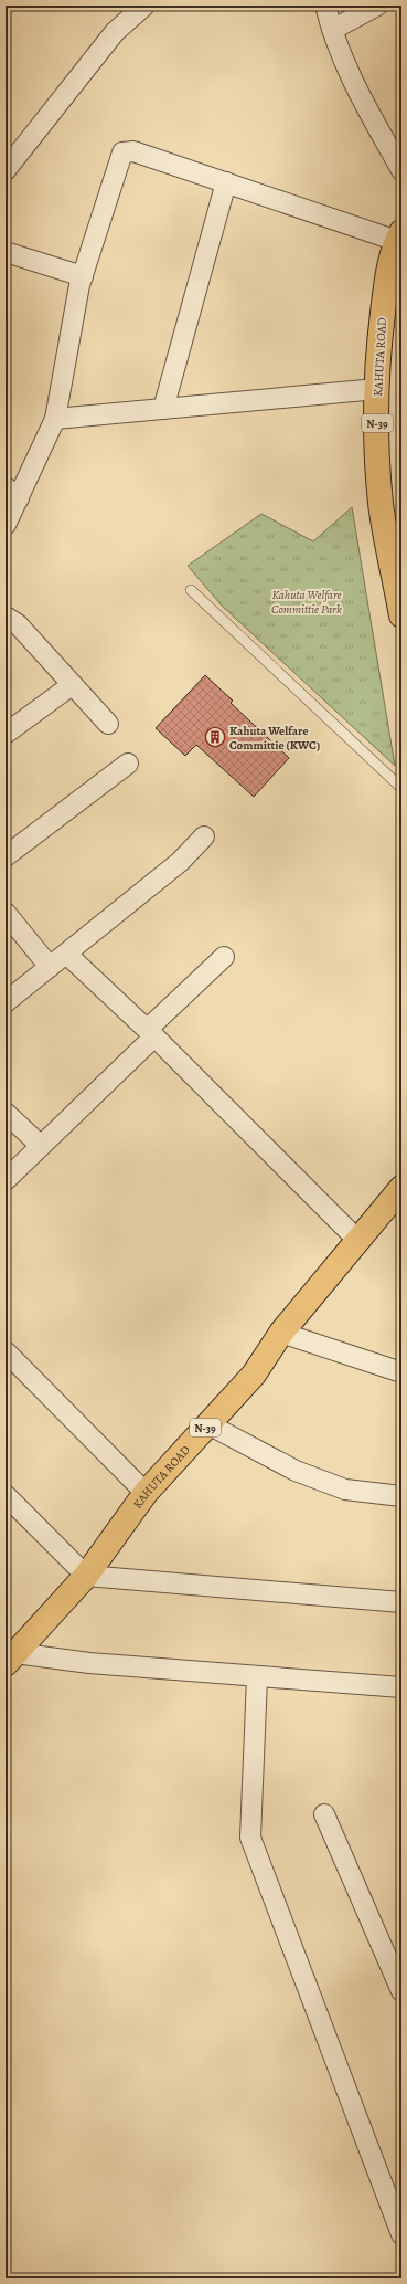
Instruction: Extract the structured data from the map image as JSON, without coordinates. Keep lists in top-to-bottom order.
{
  "streets": {
    "highway": ["KAHUTA ROAD", "N-39"]
  },
  "parks": ["Kahuta Welfare Committie Park"],
  "places": {
    "building": ["Kahuta Welfare Committie (KWC)"]
  }
}
